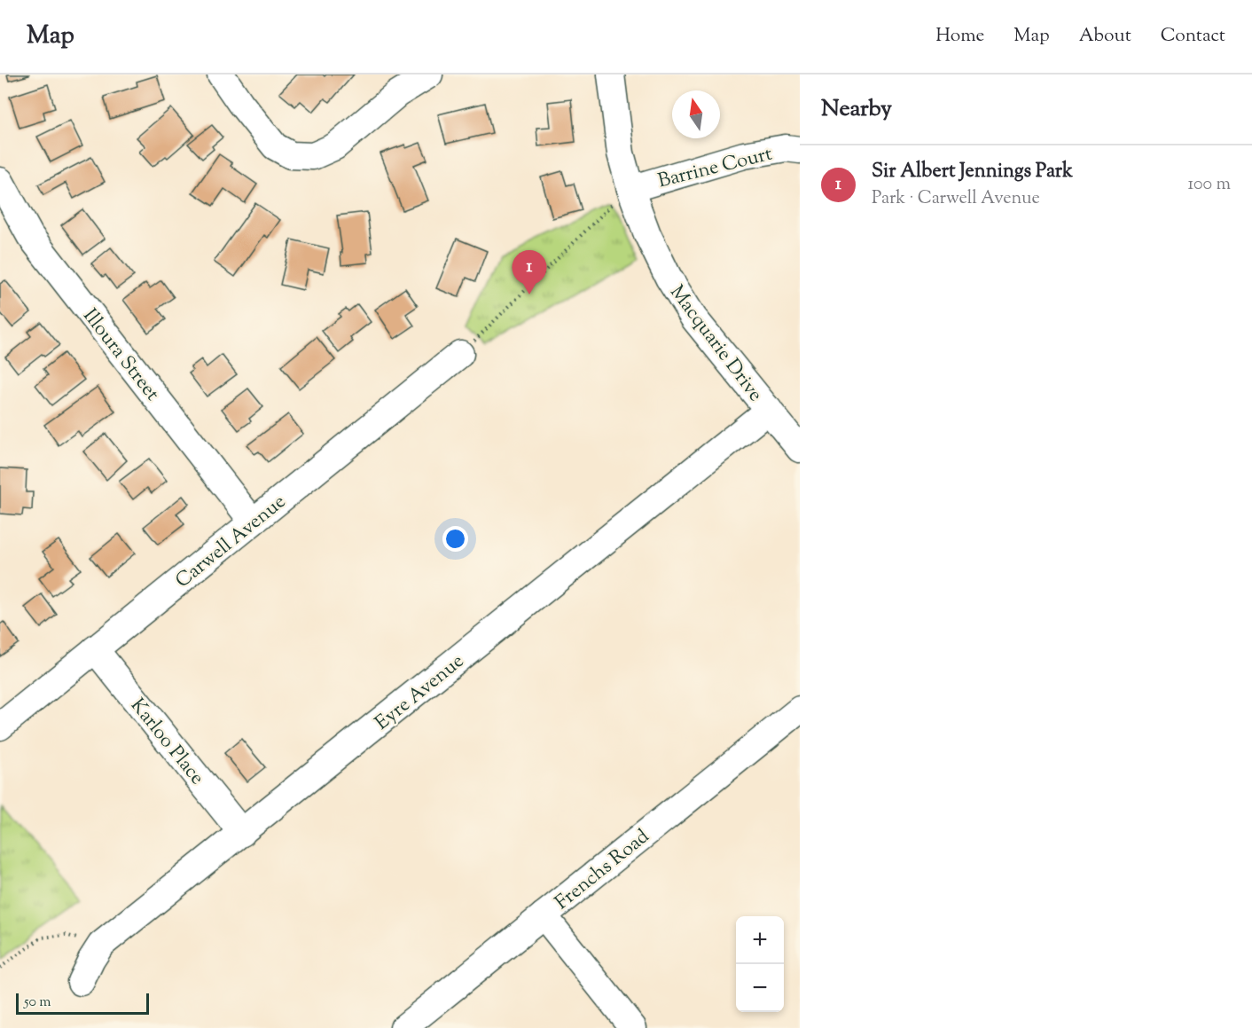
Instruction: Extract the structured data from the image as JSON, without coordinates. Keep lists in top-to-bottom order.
{
  "streets": {
    "street": [
      "Barrine Court",
      "Macquarie Drive",
      "Illoura Street",
      "Carwell Avenue",
      "Eyre Avenue",
      "Karloo Place",
      "Frenchs Road"
    ]
  },
  "crossings": [
    ["Barrine Court", "Macquarie Drive"],
    ["Macquarie Drive", "Eyre Avenue"],
    ["Illoura Street", "Carwell Avenue"],
    ["Carwell Avenue", "Karloo Place"],
    ["Eyre Avenue", "Karloo Place"]
  ],
  "scale_bar": "50 m",
  "north": "top",
  "page": {
    "header": "Map",
    "nav": [
      "Home",
      "Map",
      "About",
      "Contact"
    ],
    "heading": "Nearby",
    "list": [
      {
        "mark": "1",
        "name": "Sir Albert Jennings Park",
        "note": "Park · Carwell Avenue",
        "value": "100 m"
      }
    ],
    "pins": "1",
    "map_buttons": ["+", "−"],
    "scale": "50 m"
  }
}
